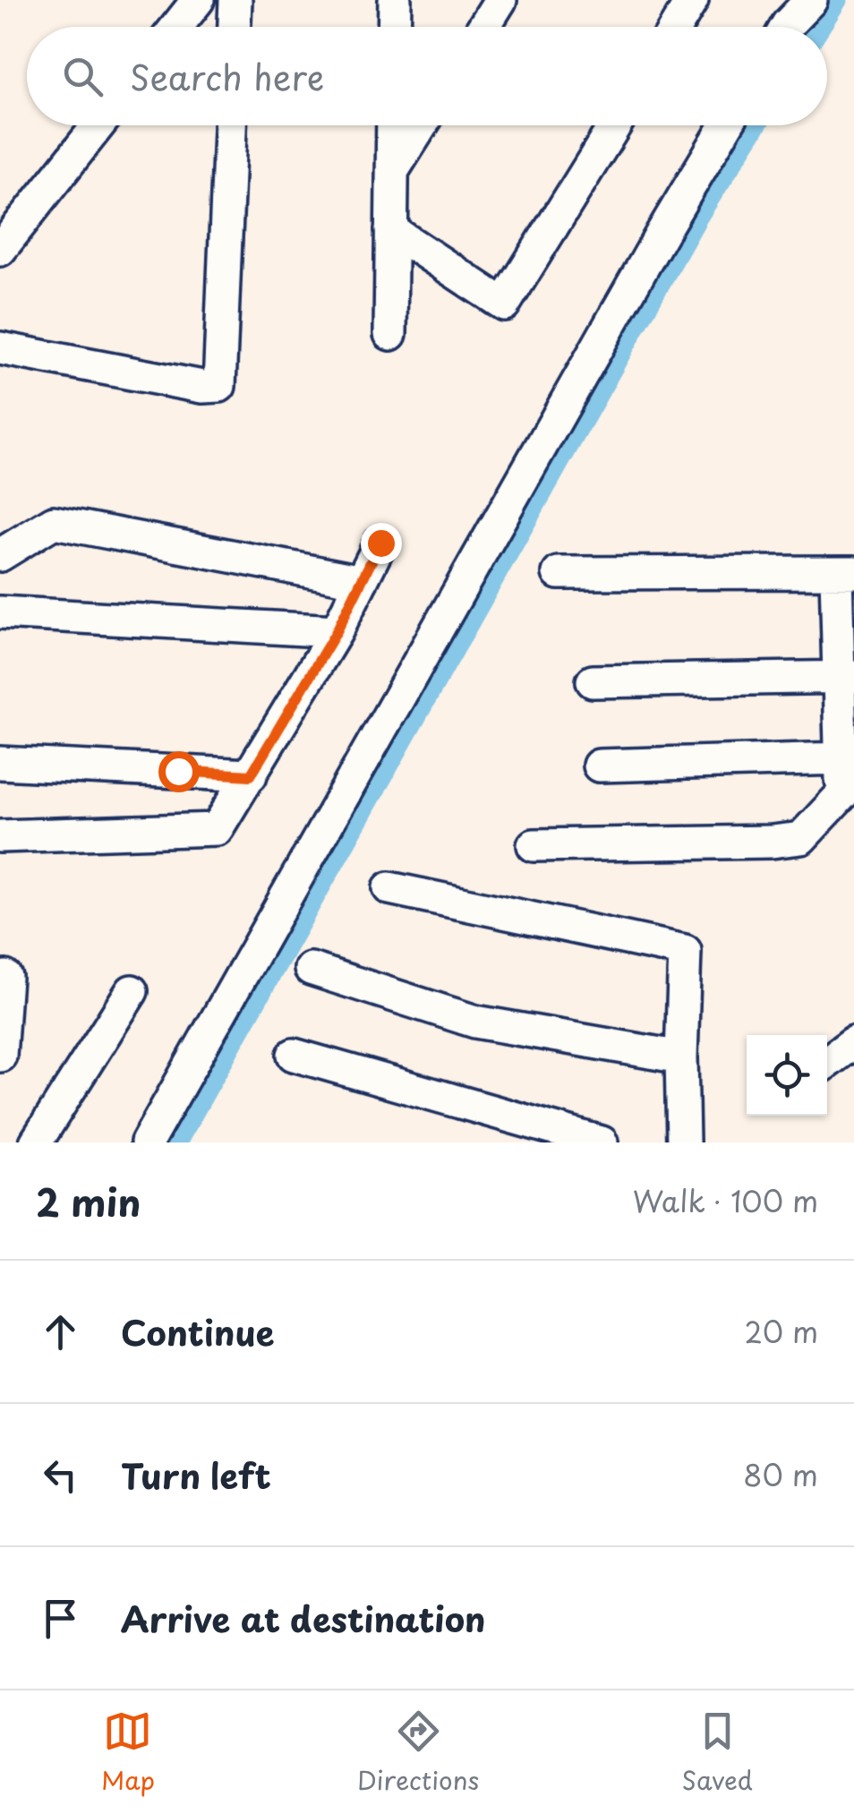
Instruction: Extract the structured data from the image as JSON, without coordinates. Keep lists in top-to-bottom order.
{
  "page": {
    "search": "Search here",
    "heading": ["2 min", "Walk · 100 m"],
    "list": [
      ["Continue", "20 m"],
      ["Turn left", "80 m"],
      "Arrive at destination"
    ],
    "nav": ["Map", "Directions", "Saved"]
  }
}
